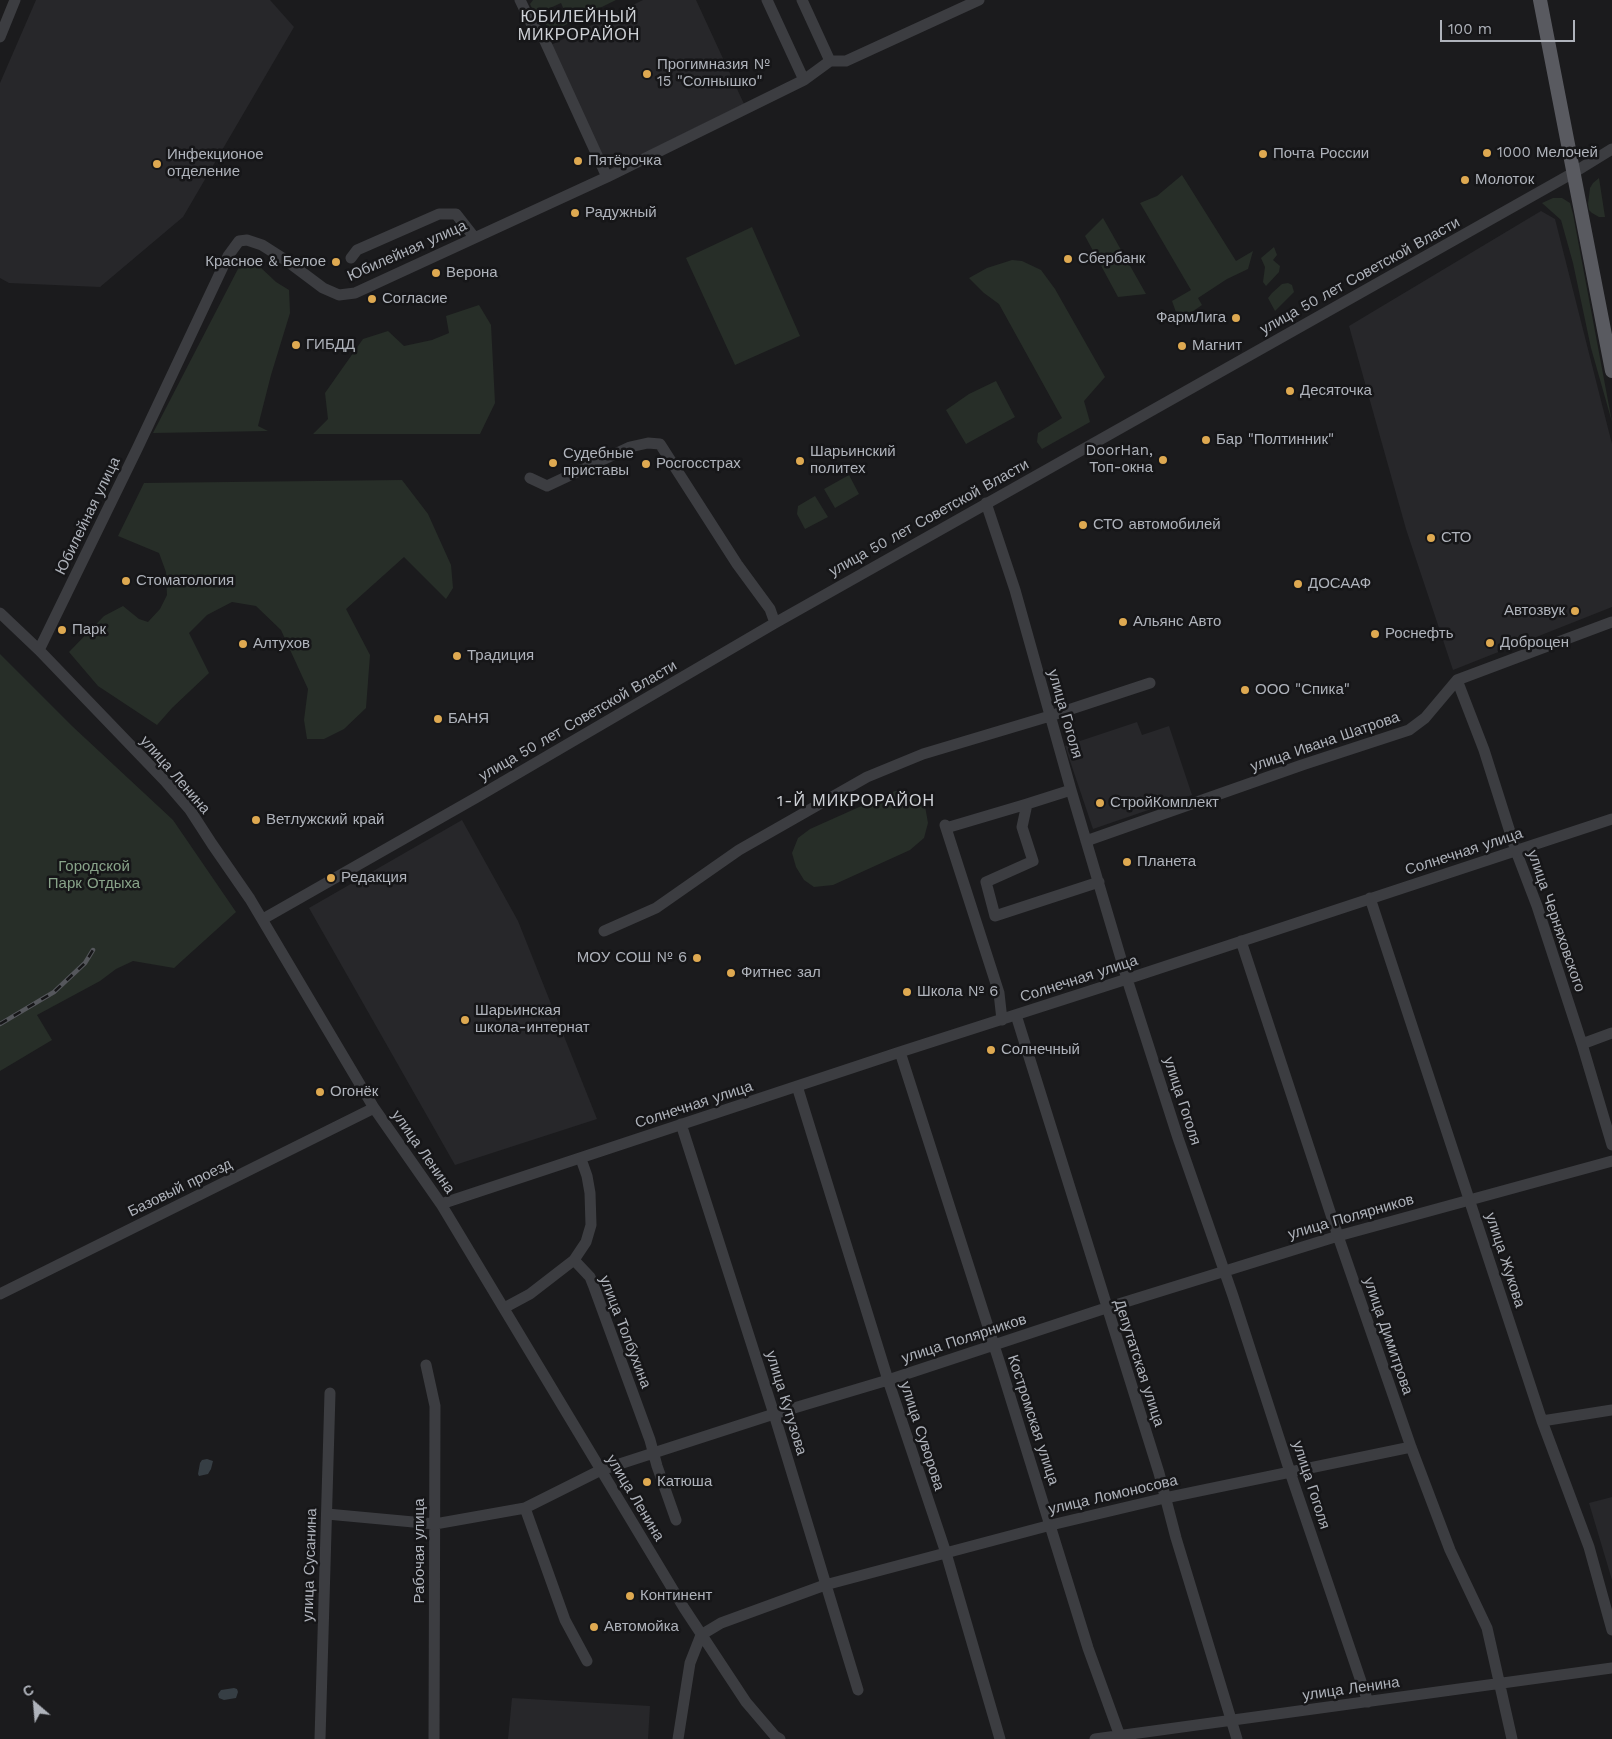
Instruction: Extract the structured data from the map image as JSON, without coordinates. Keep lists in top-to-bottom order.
{
  "streets": {
    "street": [
      "Юбилейная улица",
      "улица 50 лет Советской Власти",
      "улица Гоголя",
      "улица Ивана Шатрова",
      "улица Ленина",
      "Солнечная улица",
      "улица Черняховского",
      "Базовый проезд",
      "улица Полярников",
      "улица Жукова",
      "улица Толбухина",
      "улица Димитрова",
      "Депутатская улица",
      "улица Кутузова",
      "Костромская улица",
      "улица Суворова",
      "улица Ломоносова",
      "Рабочая улица",
      "улица Сусанина"
    ]
  },
  "crossings": [
    ["Юбилейная улица", "улица Ленина"],
    ["улица 50 лет Советской Власти", "улица Гоголя"],
    ["улица 50 лет Советской Власти", "улица Ленина"],
    ["улица Гоголя", "улица Ивана Шатрова"],
    ["улица Гоголя", "улица Ленина"],
    ["улица Гоголя", "Солнечная улица"],
    ["улица Гоголя", "улица Полярников"],
    ["улица Гоголя", "улица Ломоносова"],
    ["улица Ивана Шатрова", "улица Черняховского"],
    ["улица Ленина", "Солнечная улица"],
    ["улица Ленина", "Базовый проезд"],
    ["улица Ленина", "улица Полярников"],
    ["улица Ленина", "улица Димитрова"],
    ["улица Ленина", "Депутатская улица"],
    ["улица Ленина", "Костромская улица"],
    ["улица Ленина", "улица Ломоносова"],
    ["Солнечная улица", "улица Черняховского"],
    ["Солнечная улица", "улица Жукова"],
    ["Солнечная улица", "улица Димитрова"],
    ["Солнечная улица", "Депутатская улица"],
    ["Солнечная улица", "улица Кутузова"],
    ["Солнечная улица", "Костромская улица"],
    ["Солнечная улица", "улица Суворова"],
    ["улица Полярников", "улица Жукова"],
    ["улица Полярников", "улица Толбухина"],
    ["улица Полярников", "улица Димитрова"],
    ["улица Полярников", "Депутатская улица"],
    ["улица Полярников", "улица Кутузова"],
    ["улица Полярников", "Костромская улица"],
    ["улица Полярников", "улица Суворова"],
    ["улица Полярников", "Рабочая улица"],
    ["улица Полярников", "улица Сусанина"],
    ["улица Димитрова", "улица Ломоносова"],
    ["Депутатская улица", "улица Ломоносова"],
    ["улица Кутузова", "улица Ломоносова"],
    ["Костромская улица", "улица Ломоносова"],
    ["улица Суворова", "улица Ломоносова"]
  ],
  "districts": ["ЮБИЛЕЙНЫЙ МИКРОРАЙОН", "1-Й МИКРОРАЙОН"],
  "parks": ["Городской Парк Отдыха"],
  "places": [
    "Прогимназия № 15 \"Солнышко\"",
    "1000 Мелочей",
    "Почта России",
    "Пятёрочка",
    "Инфекционое отделение",
    "Молоток",
    "Радужный",
    "Сбербанк",
    "Красное & Белое",
    "Верона",
    "Согласие",
    "ФармЛига",
    "ГИБДД",
    "Магнит",
    "Десяточка",
    "Бар \"Полтинник\"",
    "DoorHan, Топ-окна",
    "Шарьинский политех",
    "Судебные приставы",
    "Росгосстрах",
    "СТО автомобилей",
    "СТО",
    "Стоматология",
    "ДОСААФ",
    "Автозвук",
    "Альянс Авто",
    "Парк",
    "Роснефть",
    "Доброцен",
    "Алтухов",
    "Традиция",
    "ООО \"Спика\"",
    "БАНЯ",
    "СтройКомплект",
    "Ветлужский край",
    "Планета",
    "Редакция",
    "МОУ СОШ № 6",
    "Фитнес зал",
    "Школа № 6",
    "Шарьинская школа-интернат",
    "Солнечный",
    "Огонёк",
    "Катюша",
    "Континент",
    "Автомойка"
  ],
  "scale_bar": "100 m",
  "north": "top left"
}
